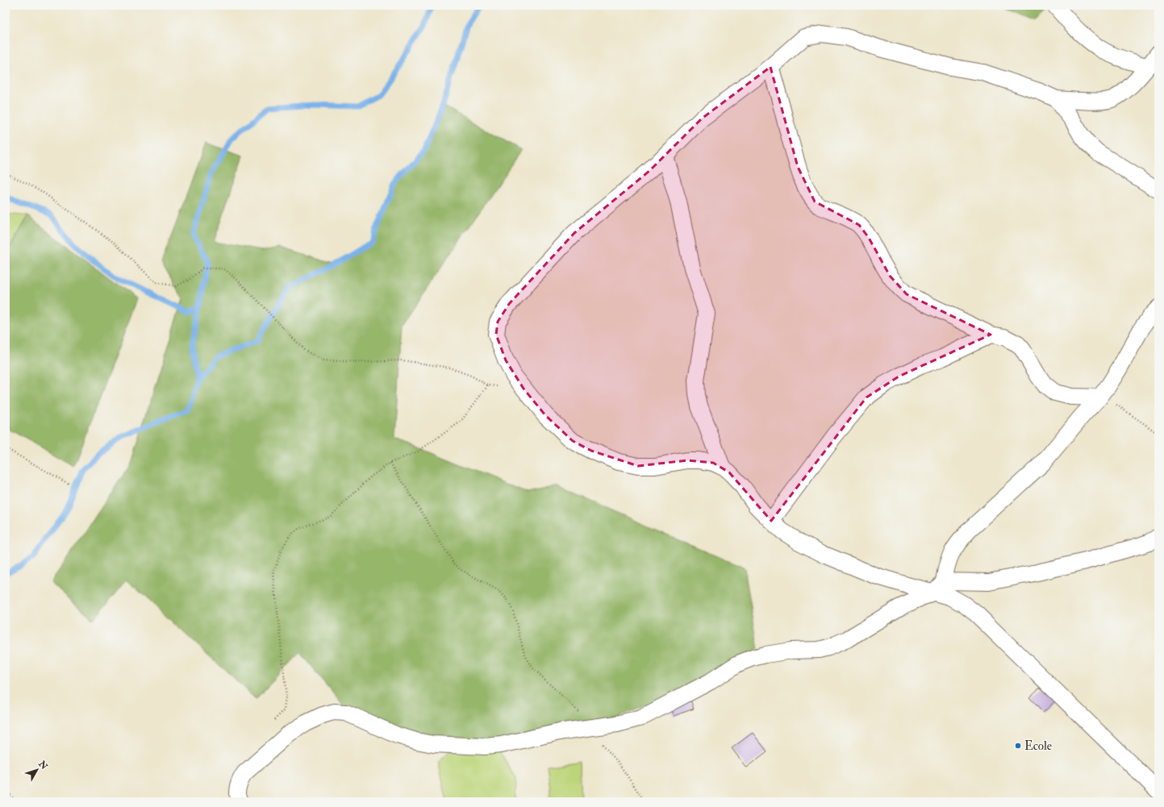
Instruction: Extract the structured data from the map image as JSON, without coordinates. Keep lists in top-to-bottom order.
{
  "places": ["Ecole"],
  "north": "top right"
}
